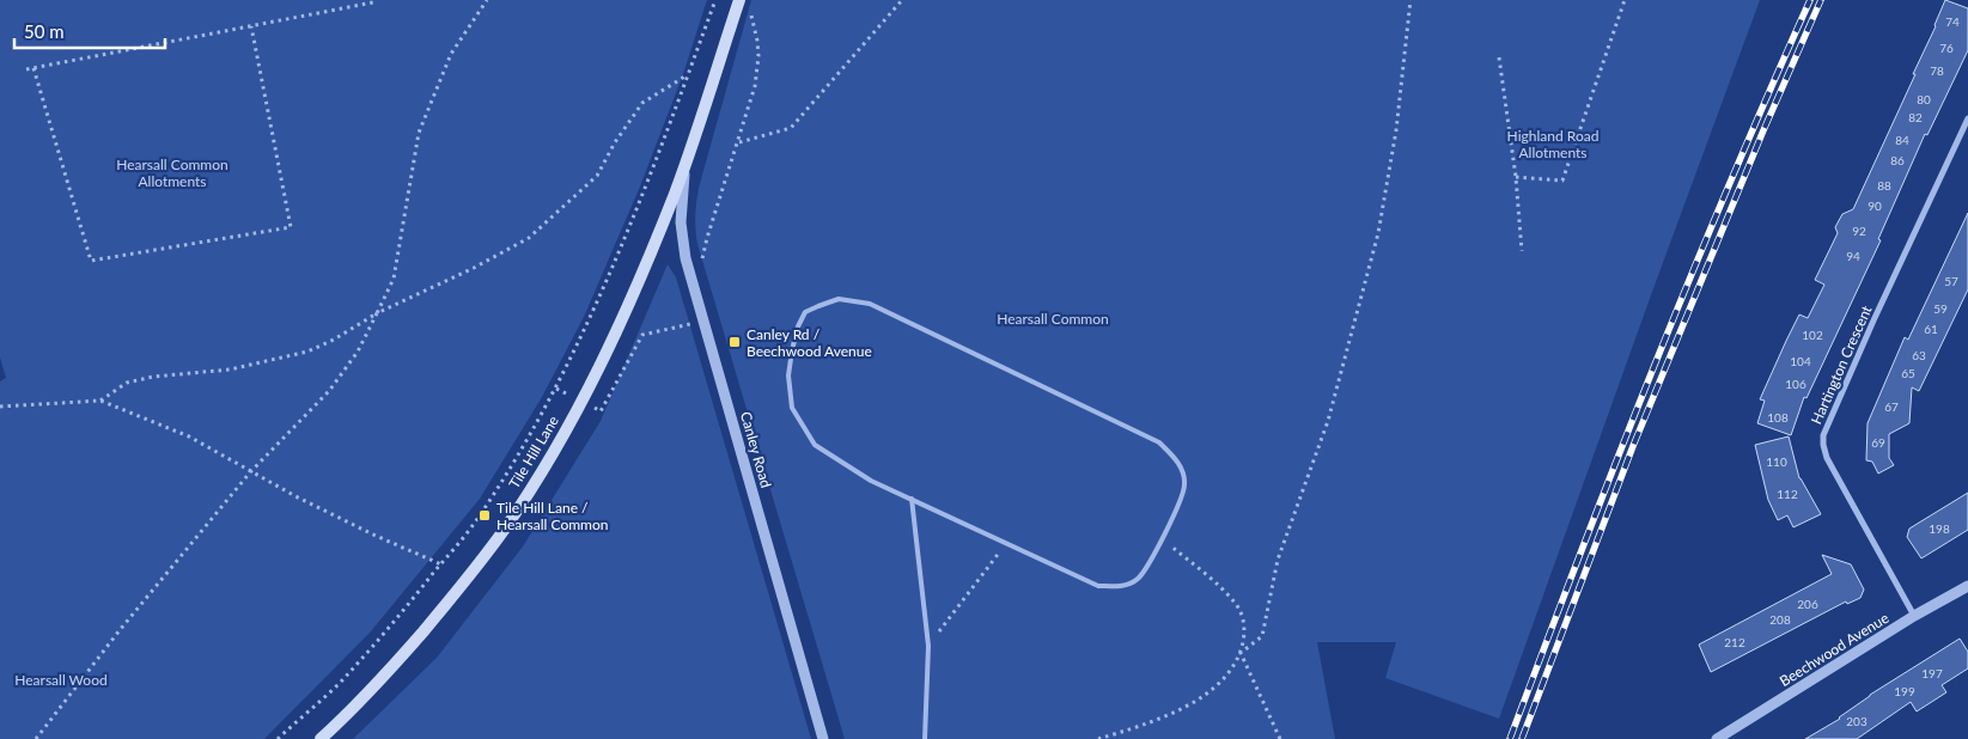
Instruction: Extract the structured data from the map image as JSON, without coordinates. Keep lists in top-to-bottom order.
{
  "streets": {
    "main road": ["Tile Hill Lane"],
    "street": ["Hartington Crescent", "Canley Road", "Beechwood Avenue"]
  },
  "crossings": [
    ["Hartington Crescent", "Beechwood Avenue"],
    ["Canley Road", "Tile Hill Lane"]
  ],
  "parks": [
    "Highland Road Allotments",
    "Hearsall Common Allotments",
    "Hearsall Common",
    "Hearsall Wood"
  ],
  "places": {
    "transit": ["Canley Rd / Beechwood Avenue", "Tile Hill Lane / Hearsall Common"]
  },
  "house_numbers": [
    "74",
    "76",
    "78",
    "80",
    "82",
    "84",
    "86",
    "88",
    "90",
    "92",
    "94",
    "57",
    "59",
    "61",
    "102",
    "63",
    "104",
    "65",
    "106",
    "67",
    "108",
    "69",
    "110",
    "112",
    "198",
    "206",
    "208",
    "212",
    "197",
    "199",
    "203"
  ],
  "scale_bar": "50 m"
}
